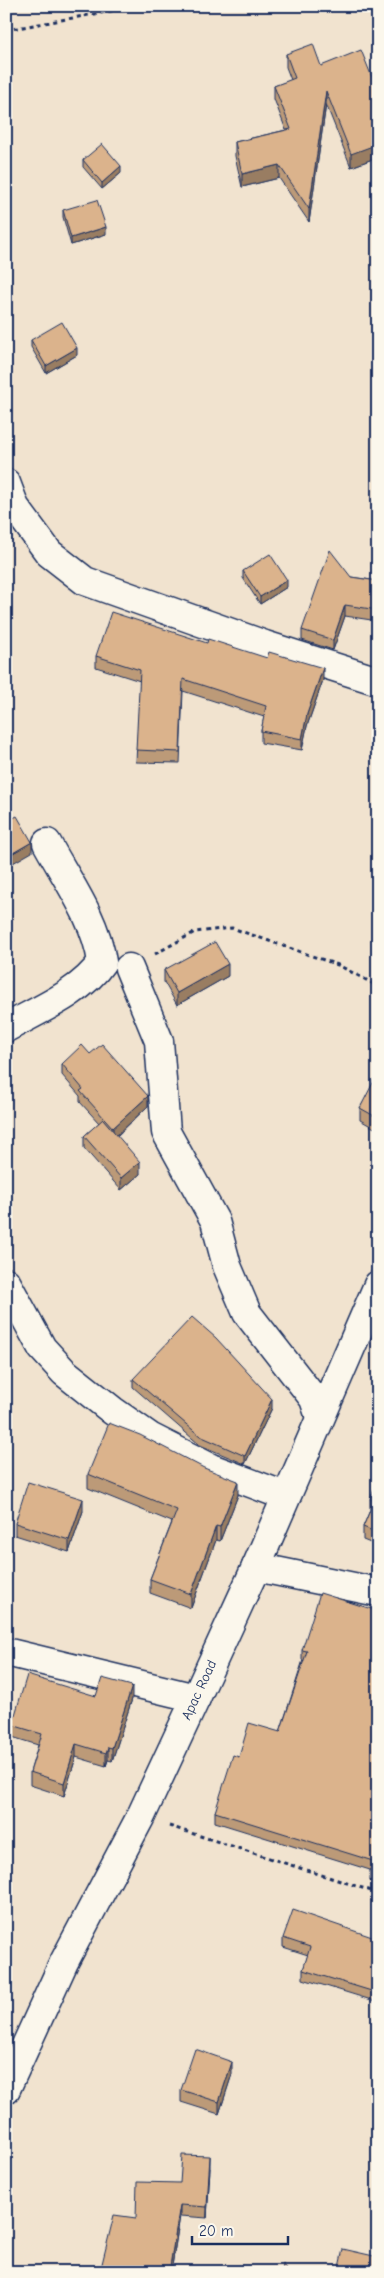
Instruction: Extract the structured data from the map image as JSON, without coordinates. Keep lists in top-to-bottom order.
{
  "streets": {
    "street": ["Apac Road"]
  },
  "scale_bar": "20 m"
}
